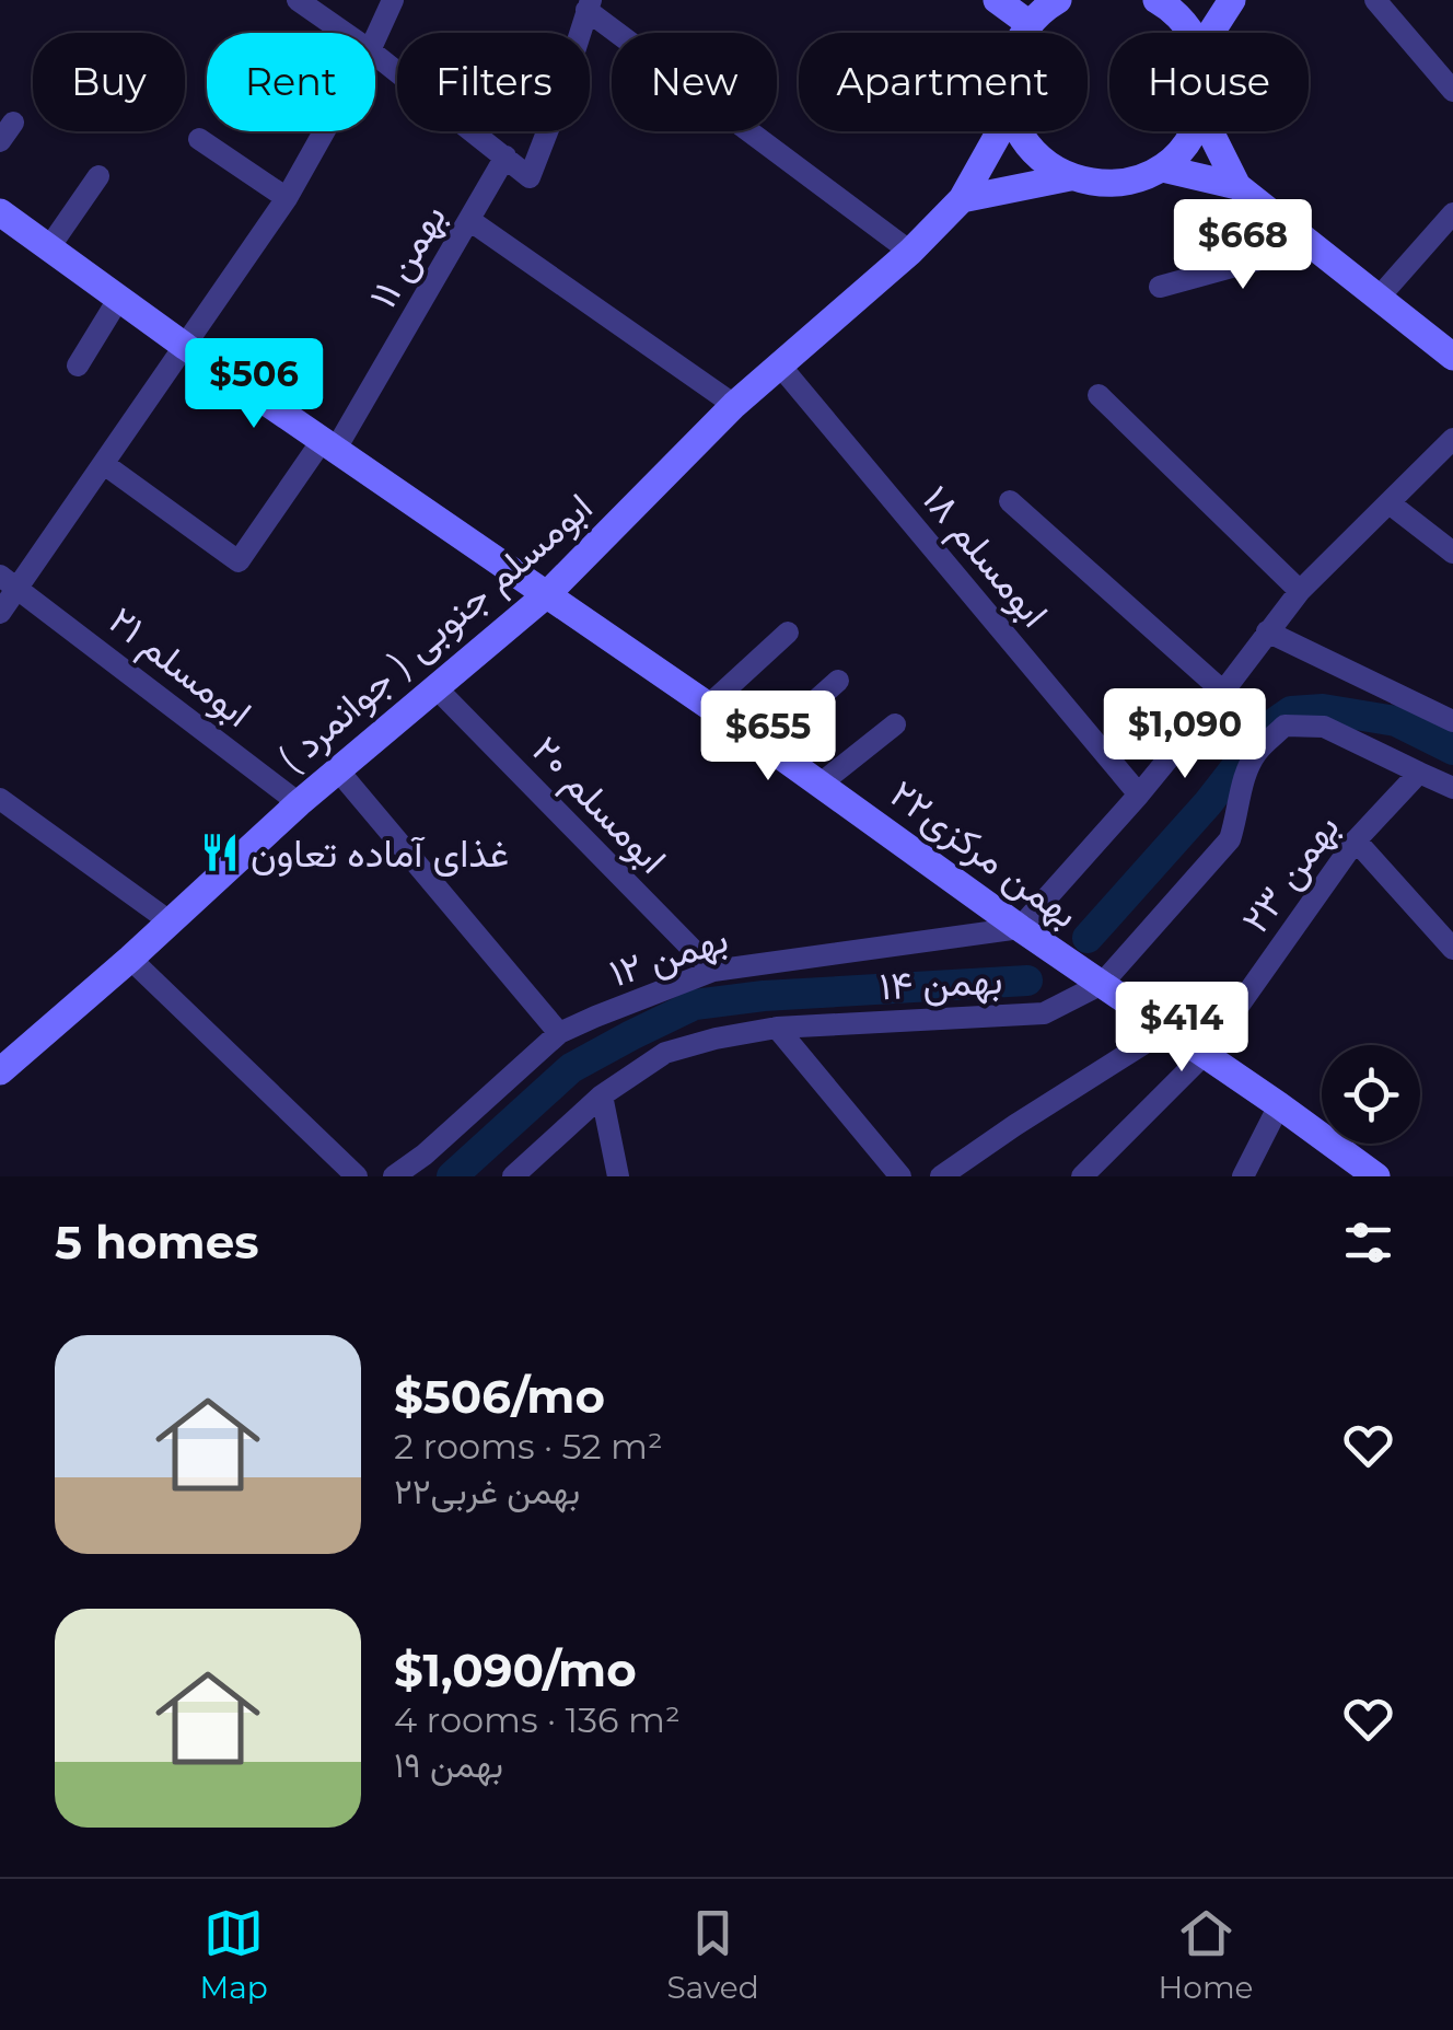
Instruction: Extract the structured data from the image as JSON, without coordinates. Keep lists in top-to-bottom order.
{
  "streets": {
    "street": [
      "بهمن ۱۱",
      "ابومسلم ۱۸",
      "ابومسلم جنوبی ( جوانمرد )",
      "ابومسلم ۲۱",
      "ابومسلم ۲۰",
      "۲۲بهمن مرکزی",
      "بهمن ۲۳",
      "بهمن ۱۲",
      "بهمن ۱۴"
    ]
  },
  "crossings": [
    ["بهمن ۱۱", "۲۲بهمن مرکزی"],
    ["ابومسلم ۱۸", "ابومسلم جنوبی ( جوانمرد )"],
    ["ابومسلم جنوبی ( جوانمرد )", "ابومسلم ۲۱"],
    ["ابومسلم جنوبی ( جوانمرد )", "ابومسلم ۲۰"],
    ["ابومسلم جنوبی ( جوانمرد )", "۲۲بهمن مرکزی"],
    ["ابومسلم ۲۰", "بهمن ۱۲"],
    ["۲۲بهمن مرکزی", "بهمن ۲۳"],
    ["۲۲بهمن مرکزی", "بهمن ۱۲"],
    ["۲۲بهمن مرکزی", "بهمن ۱۴"]
  ],
  "places": {
    "restaurant": ["غذای آماده تعاون"]
  },
  "page": {
    "chip": [
      "Buy",
      "Rent",
      "Filters",
      "New",
      "Apartment",
      "House"
    ],
    "price": [
      "$668",
      "$506",
      "$1,090",
      "$655",
      "$414"
    ],
    "heading": "5 homes",
    "list": [
      {
        "name": "$506/mo",
        "note": "2 rooms · 52 m² · ۲۲بهمن غربی"
      },
      {
        "name": "$1,090/mo",
        "note": "4 rooms · 136 m² · بهمن ۱۹"
      }
    ],
    "tabs": ["Map", "Saved", "Home"]
  }
}
